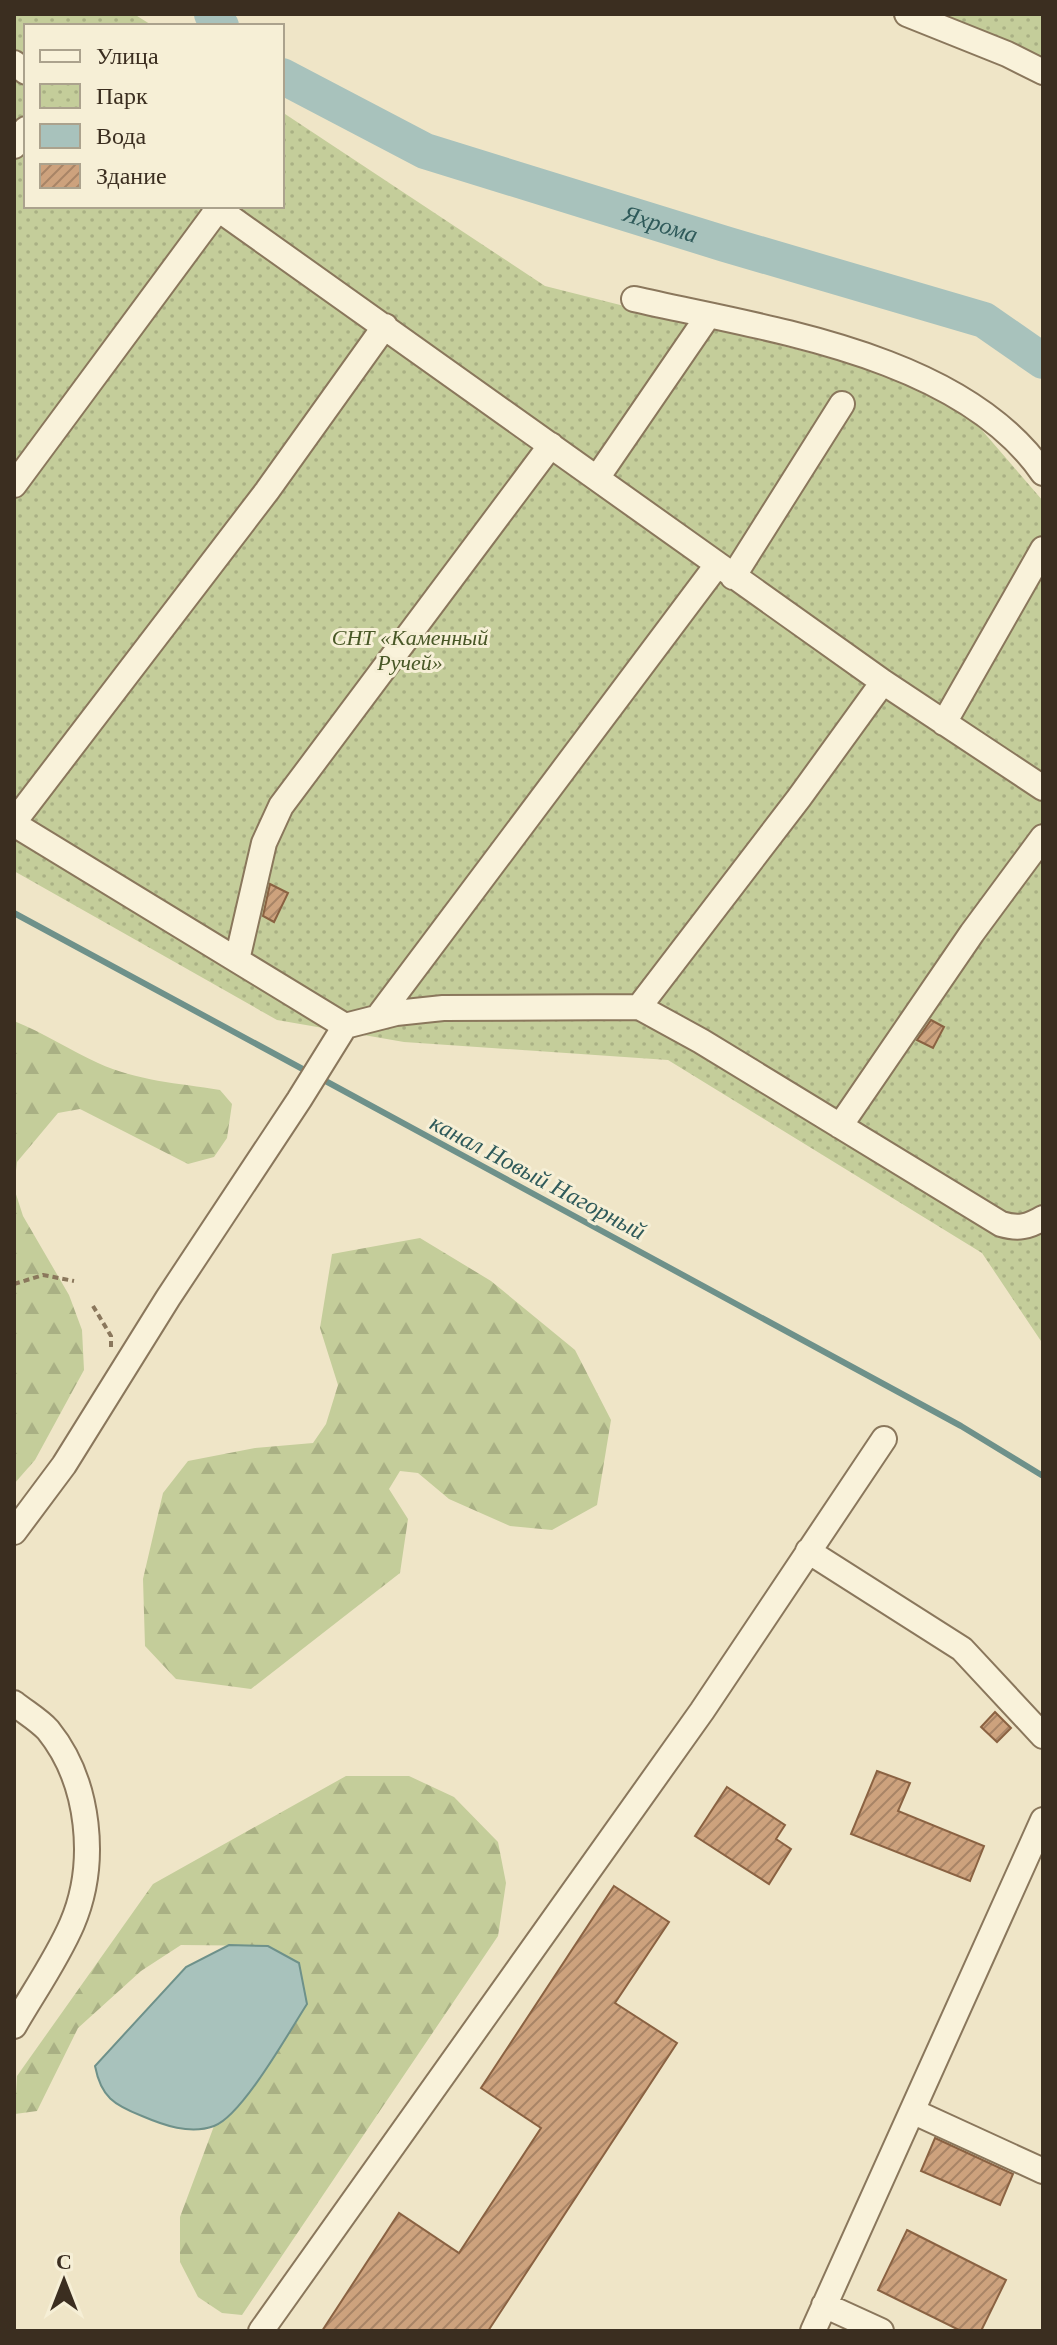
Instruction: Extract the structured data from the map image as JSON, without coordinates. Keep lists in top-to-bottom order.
{
  "water": ["Яхрома", "канал Новый Нагорный"],
  "parks": ["СНТ «Каменный Ручей»"],
  "legend": [
    "Улица",
    "Парк",
    "Вода",
    "Здание"
  ],
  "north": "top"
}
